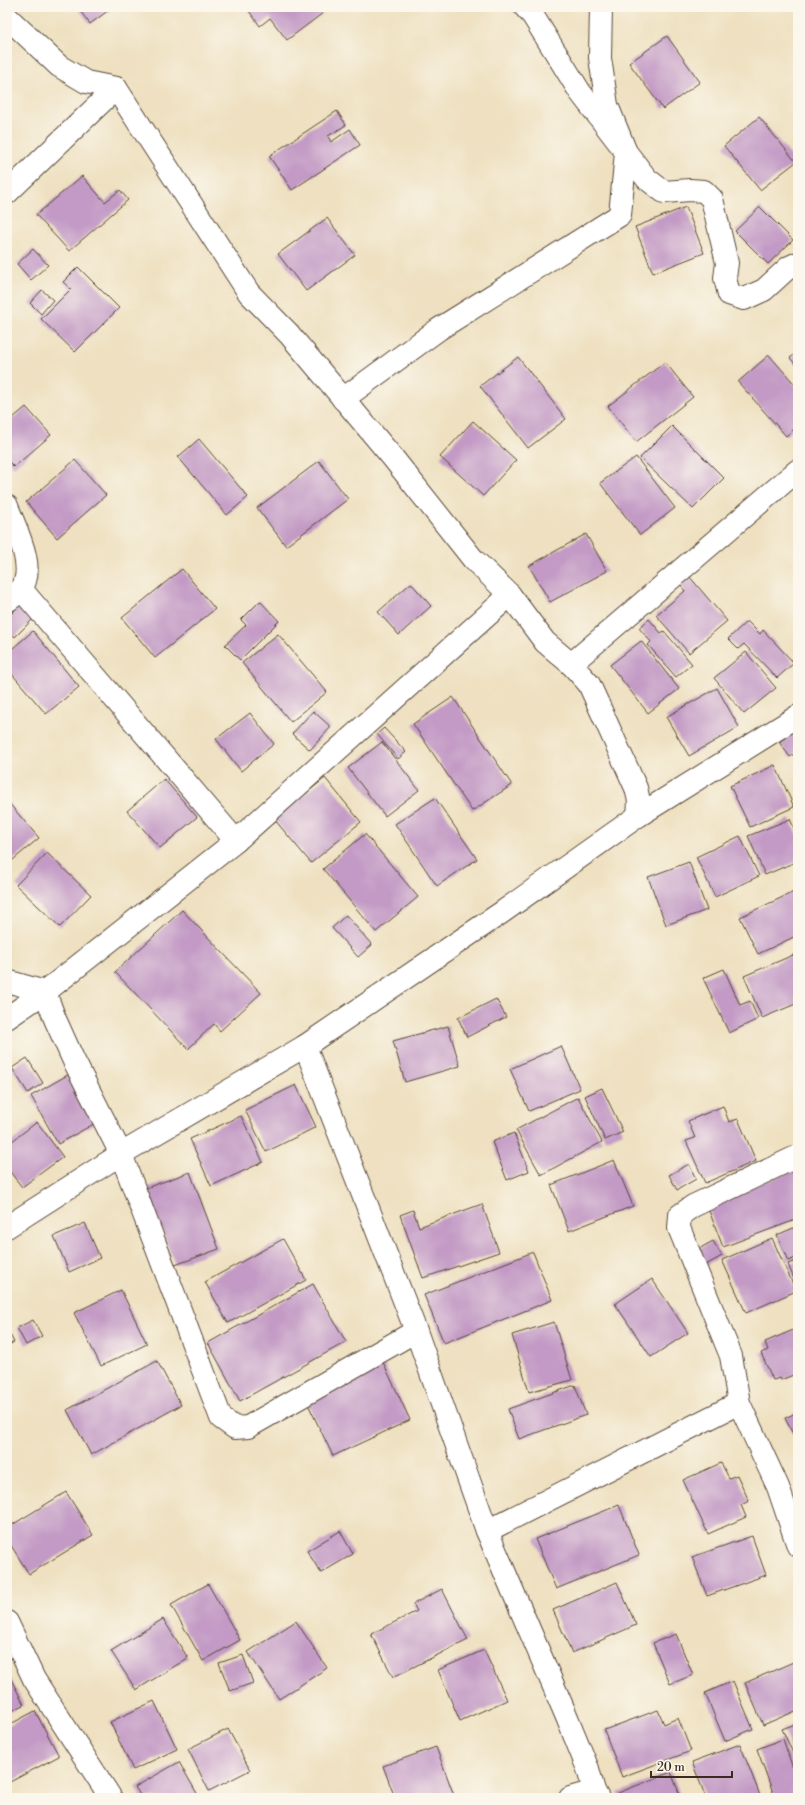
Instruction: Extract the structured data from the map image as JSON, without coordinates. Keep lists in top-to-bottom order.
{
  "scale_bar": "20 m"
}
